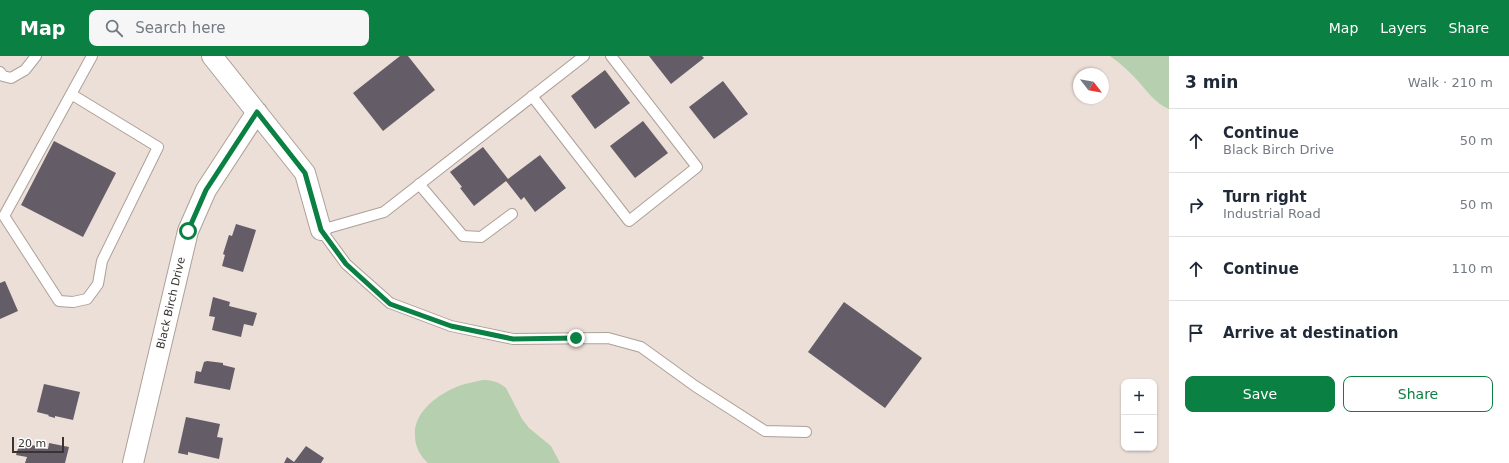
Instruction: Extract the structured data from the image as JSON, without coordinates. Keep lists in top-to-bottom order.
{
  "streets": {
    "street": ["Black Birch Drive"]
  },
  "scale_bar": "20 m",
  "north": "bottom right",
  "page": {
    "header": "Map",
    "search": "Search here",
    "nav": ["Map", "Layers", "Share"],
    "heading": ["3 min", "Walk · 210 m"],
    "list": [
      ["Continue", "Black Birch Drive", "50 m"],
      ["Turn right", "Industrial Road", "50 m"],
      ["Continue", "110 m"],
      "Arrive at destination"
    ],
    "buttons": ["Save", "Share"],
    "map_buttons": ["+", "−"],
    "scale": "20 m"
  }
}
